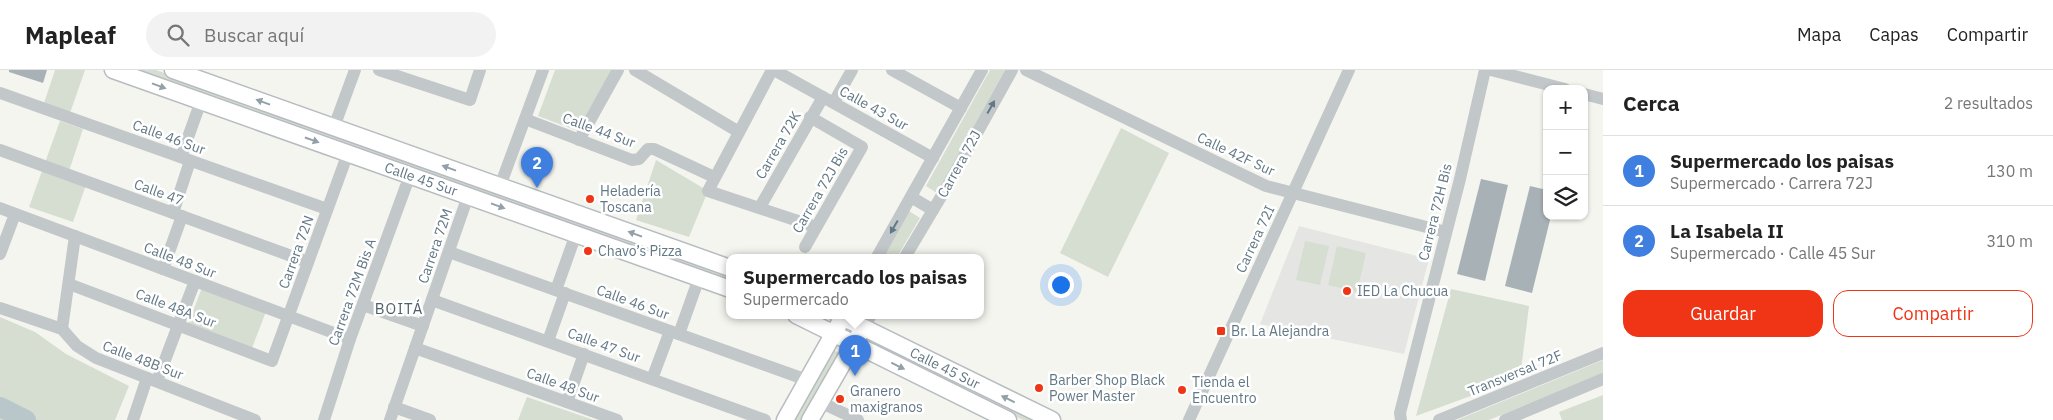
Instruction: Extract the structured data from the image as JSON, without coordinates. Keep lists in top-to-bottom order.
{
  "streets": {
    "street": [
      "Calle 43 Sur",
      "Calle 44 Sur",
      "Calle 46 Sur",
      "Carrera 72K",
      "Calle 42F Sur",
      "Carrera 72J",
      "Calle 45 Sur",
      "Carrera 72J Bis",
      "Calle 47",
      "Carrera 72H Bis",
      "Carrera 72I",
      "Carrera 72M",
      "Carrera 72N",
      "Calle 48 Sur",
      "Carrera 72M Bis A",
      "Calle 48A Sur",
      "Calle 47 Sur",
      "Calle 48B Sur",
      "Transversal 72F"
    ]
  },
  "crossings": [
    ["Calle 43 Sur", "Carrera 72K"],
    ["Calle 43 Sur", "Carrera 72J"],
    ["Calle 46 Sur", "Carrera 72M"],
    ["Calle 46 Sur", "Carrera 72N"],
    ["Carrera 72K", "Carrera 72J Bis"],
    ["Calle 42F Sur", "Carrera 72H Bis"],
    ["Calle 42F Sur", "Carrera 72I"],
    ["Calle 45 Sur", "Carrera 72M"],
    ["Calle 45 Sur", "Carrera 72N"],
    ["Calle 45 Sur", "Carrera 72M Bis A"],
    ["Calle 47", "Carrera 72N"],
    ["Carrera 72M", "Calle 48 Sur"],
    ["Carrera 72M", "Calle 47 Sur"],
    ["Carrera 72N", "Calle 48 Sur"],
    ["Carrera 72N", "Calle 48A Sur"],
    ["Calle 48 Sur", "Carrera 72M Bis A"]
  ],
  "districts": ["BOITÁ"],
  "places": {
    "other": [
      "Heladería Toscana",
      "Chavo’s Pizza",
      "IED La Chucua",
      "Barber Shop Black Power Master",
      "Tienda el Encuentro",
      "Granero maxigranos"
    ],
    "transit": ["Br. La Alejandra"]
  },
  "page": {
    "header": "Mapleaf",
    "search": "Buscar aquí",
    "nav": ["Mapa", "Capas", "Compartir"],
    "heading": ["Cerca", "2 resultados"],
    "map_buttons": ["+", "−"],
    "list": [
      {
        "mark": "1",
        "name": "Supermercado los paisas",
        "note": "Supermercado · Carrera 72J",
        "value": "130 m"
      },
      {
        "mark": "2",
        "name": "La Isabela II",
        "note": "Supermercado · Calle 45 Sur",
        "value": "310 m"
      }
    ],
    "pins": ["2", "1"],
    "popup": ["Supermercado los paisas", "Supermercado"],
    "buttons": ["Guardar", "Compartir"]
  }
}
